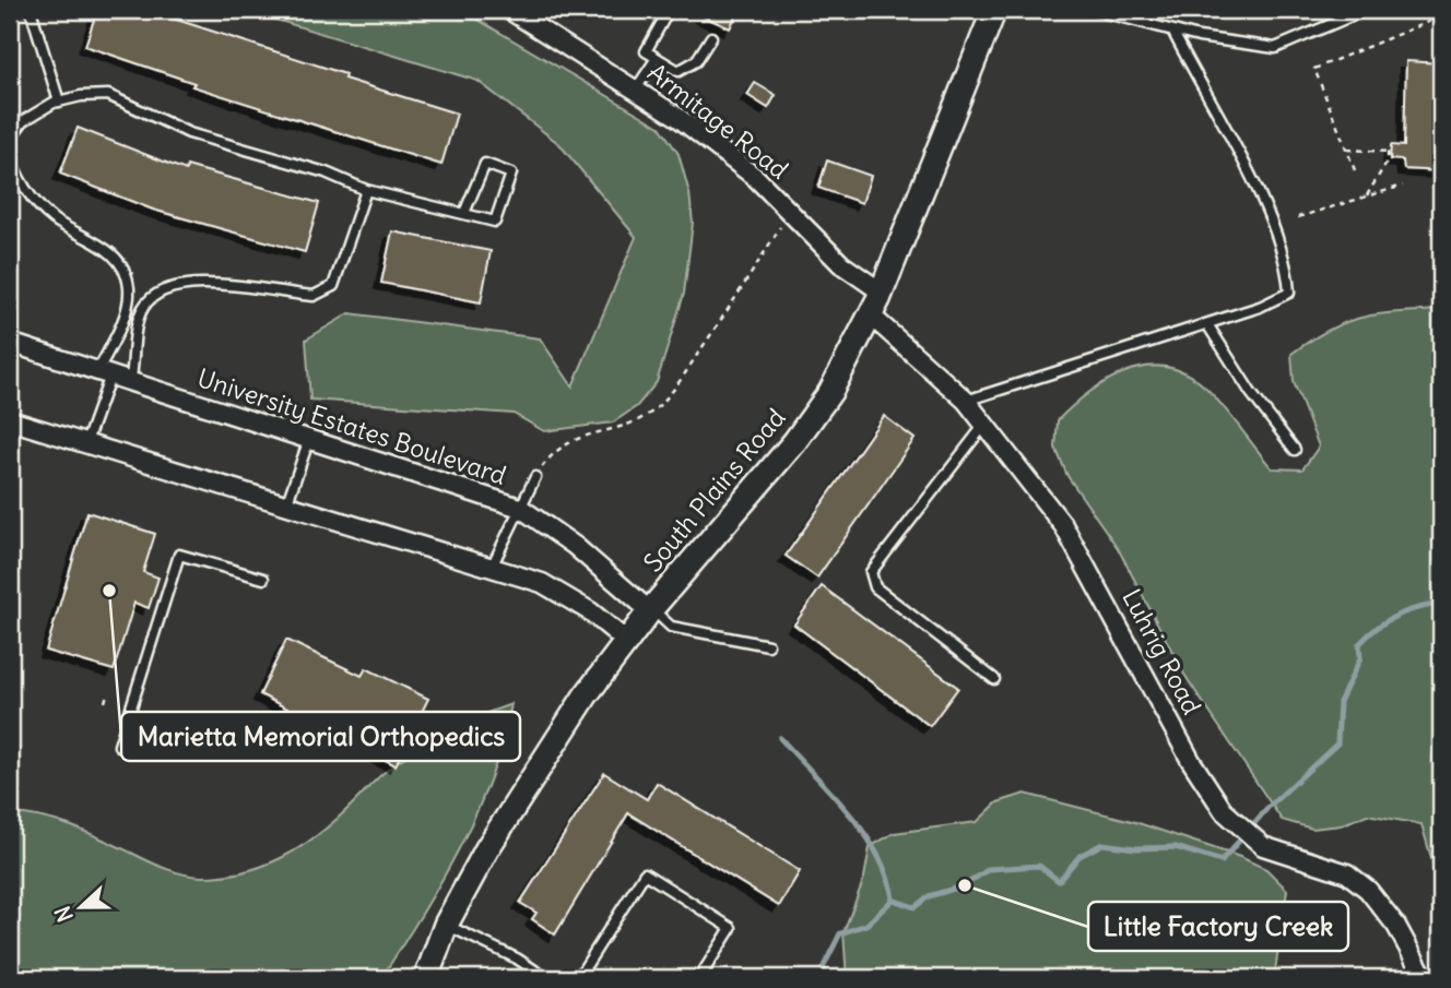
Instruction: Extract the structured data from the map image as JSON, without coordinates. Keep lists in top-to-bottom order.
{
  "streets": {
    "main road": ["South Plains Road"],
    "street": ["Armitage Road", "University Estates Boulevard", "Luhrig Road"]
  },
  "crossings": [
    ["Armitage Road", "South Plains Road"],
    ["University Estates Boulevard", "South Plains Road"],
    ["South Plains Road", "Luhrig Road"]
  ],
  "places": ["Marietta Memorial Orthopedics", "Little Factory Creek"],
  "north": "left"
}
